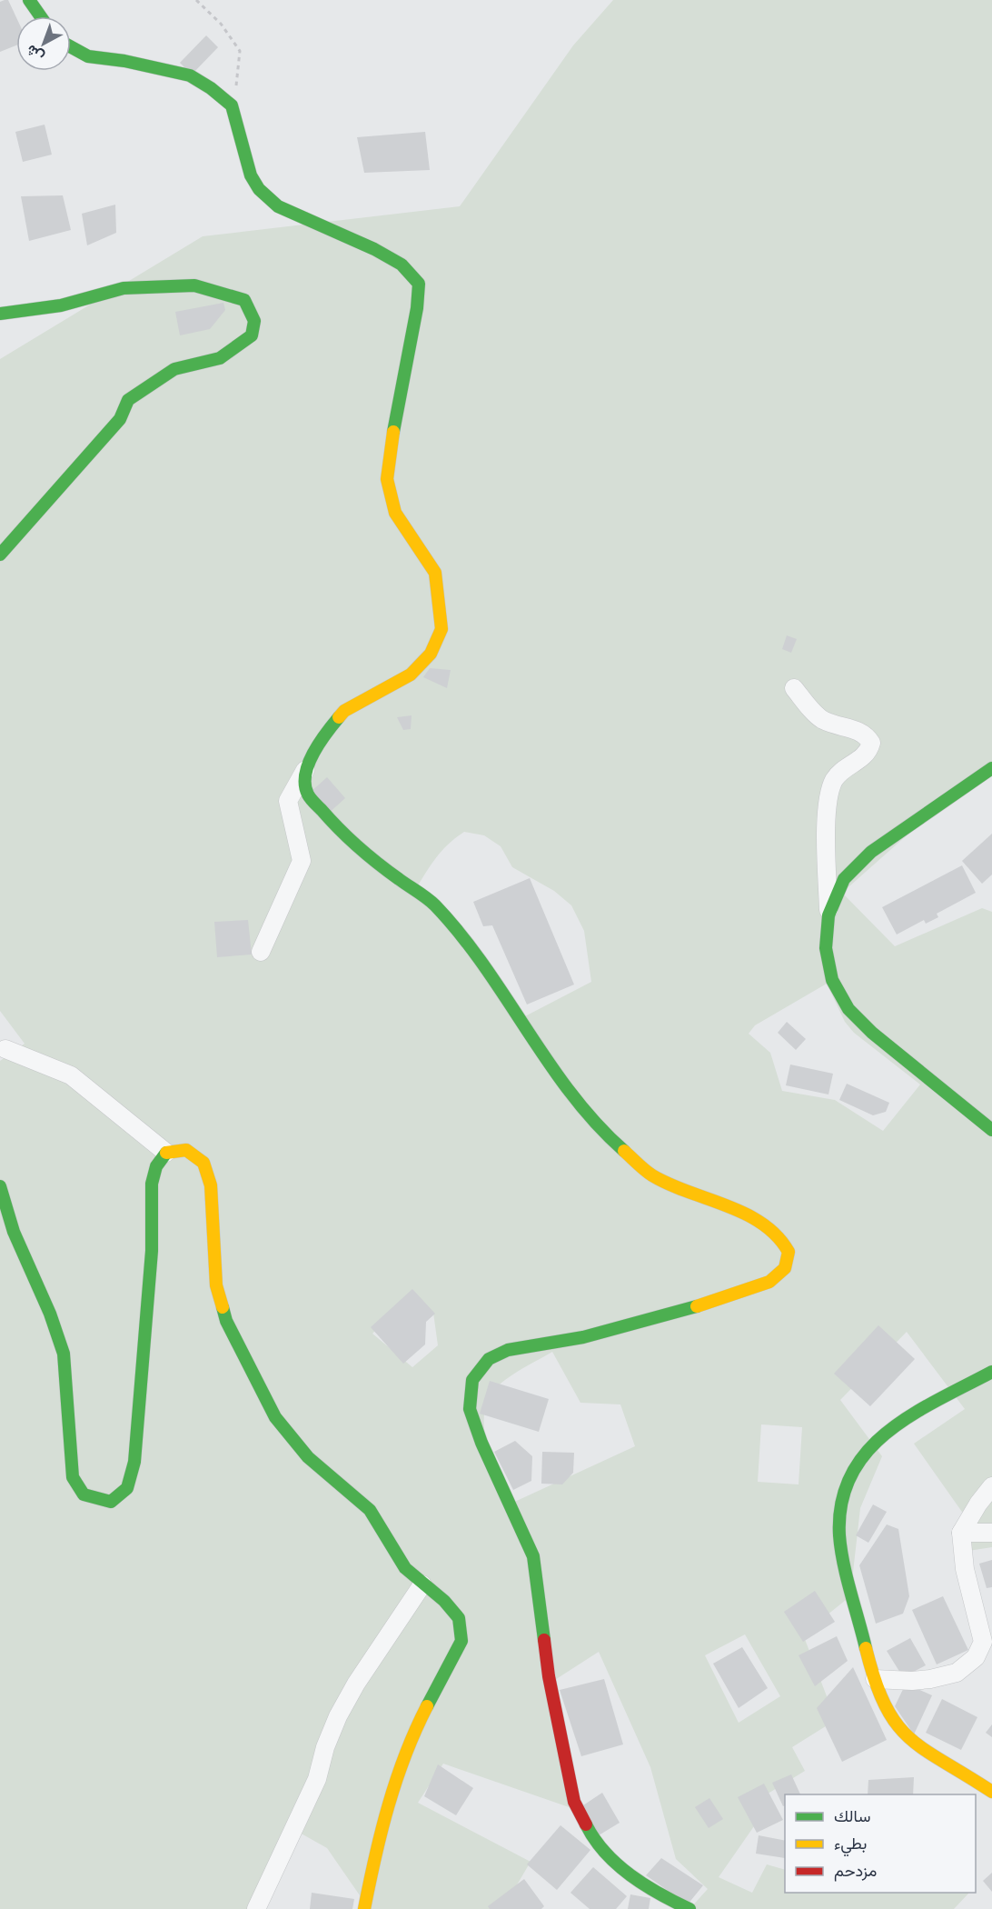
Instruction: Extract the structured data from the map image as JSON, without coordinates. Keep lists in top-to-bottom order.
{
  "legend": ["سالك", "بطيء", "مزدحم"],
  "north": "bottom left"
}
